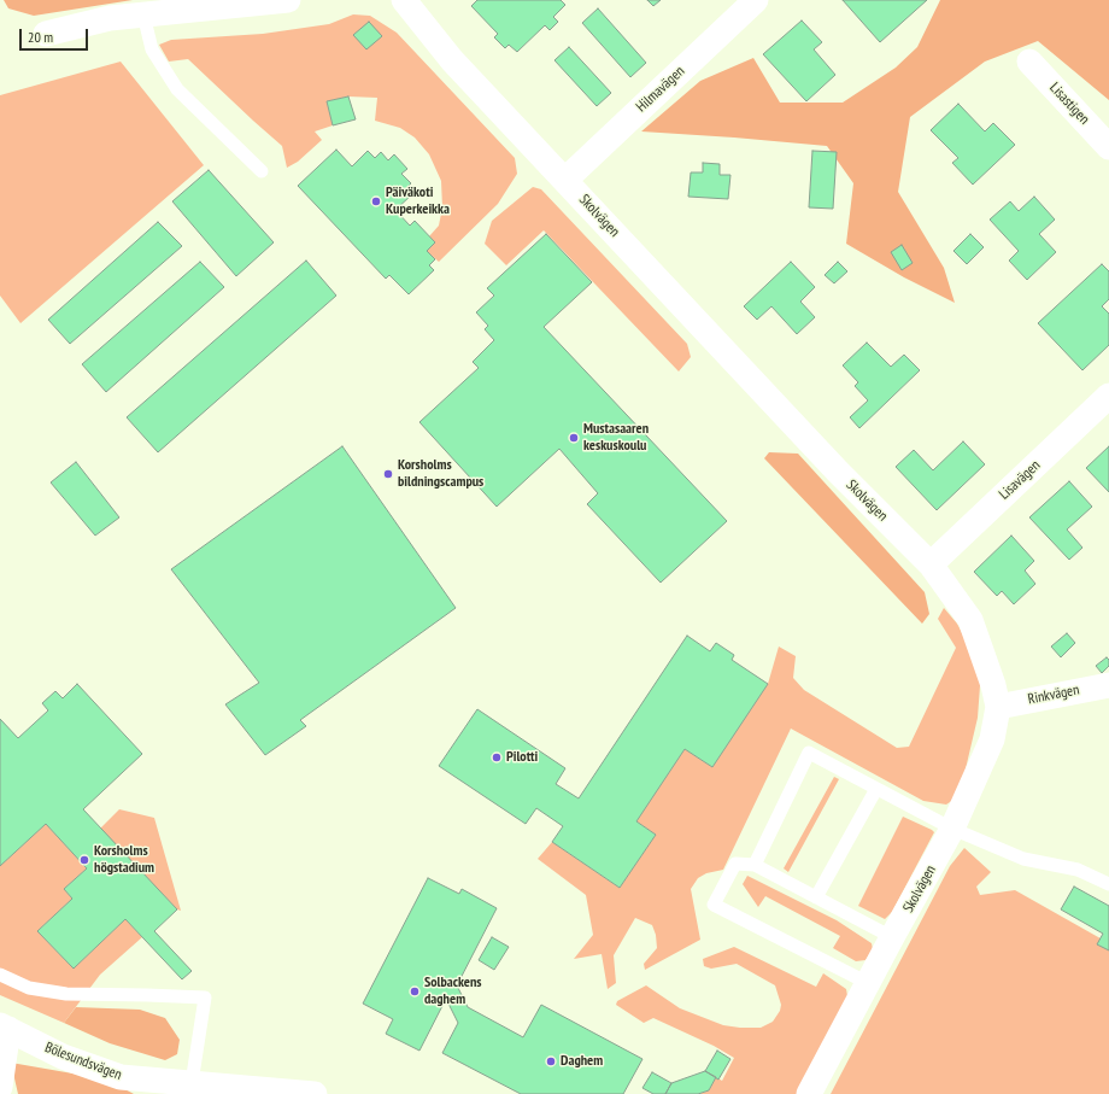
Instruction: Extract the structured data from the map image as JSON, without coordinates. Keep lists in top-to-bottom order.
{
  "streets": {
    "street": [
      "Hilmavägen",
      "Lisastigen",
      "Skolvägen",
      "Lisavägen",
      "Rinkvägen",
      "Bölesundsvägen"
    ]
  },
  "crossings": [
    ["Hilmavägen", "Skolvägen"],
    ["Skolvägen", "Lisavägen"],
    ["Skolvägen", "Rinkvägen"]
  ],
  "places": [
    "Päiväkoti Kuperkeikka",
    "Mustasaaren keskuskoulu",
    "Korsholms bildningscampus",
    "Pilotti",
    "Korsholms högstadium",
    "Solbackens daghem",
    "Daghem"
  ],
  "scale_bar": "20 m"
}
